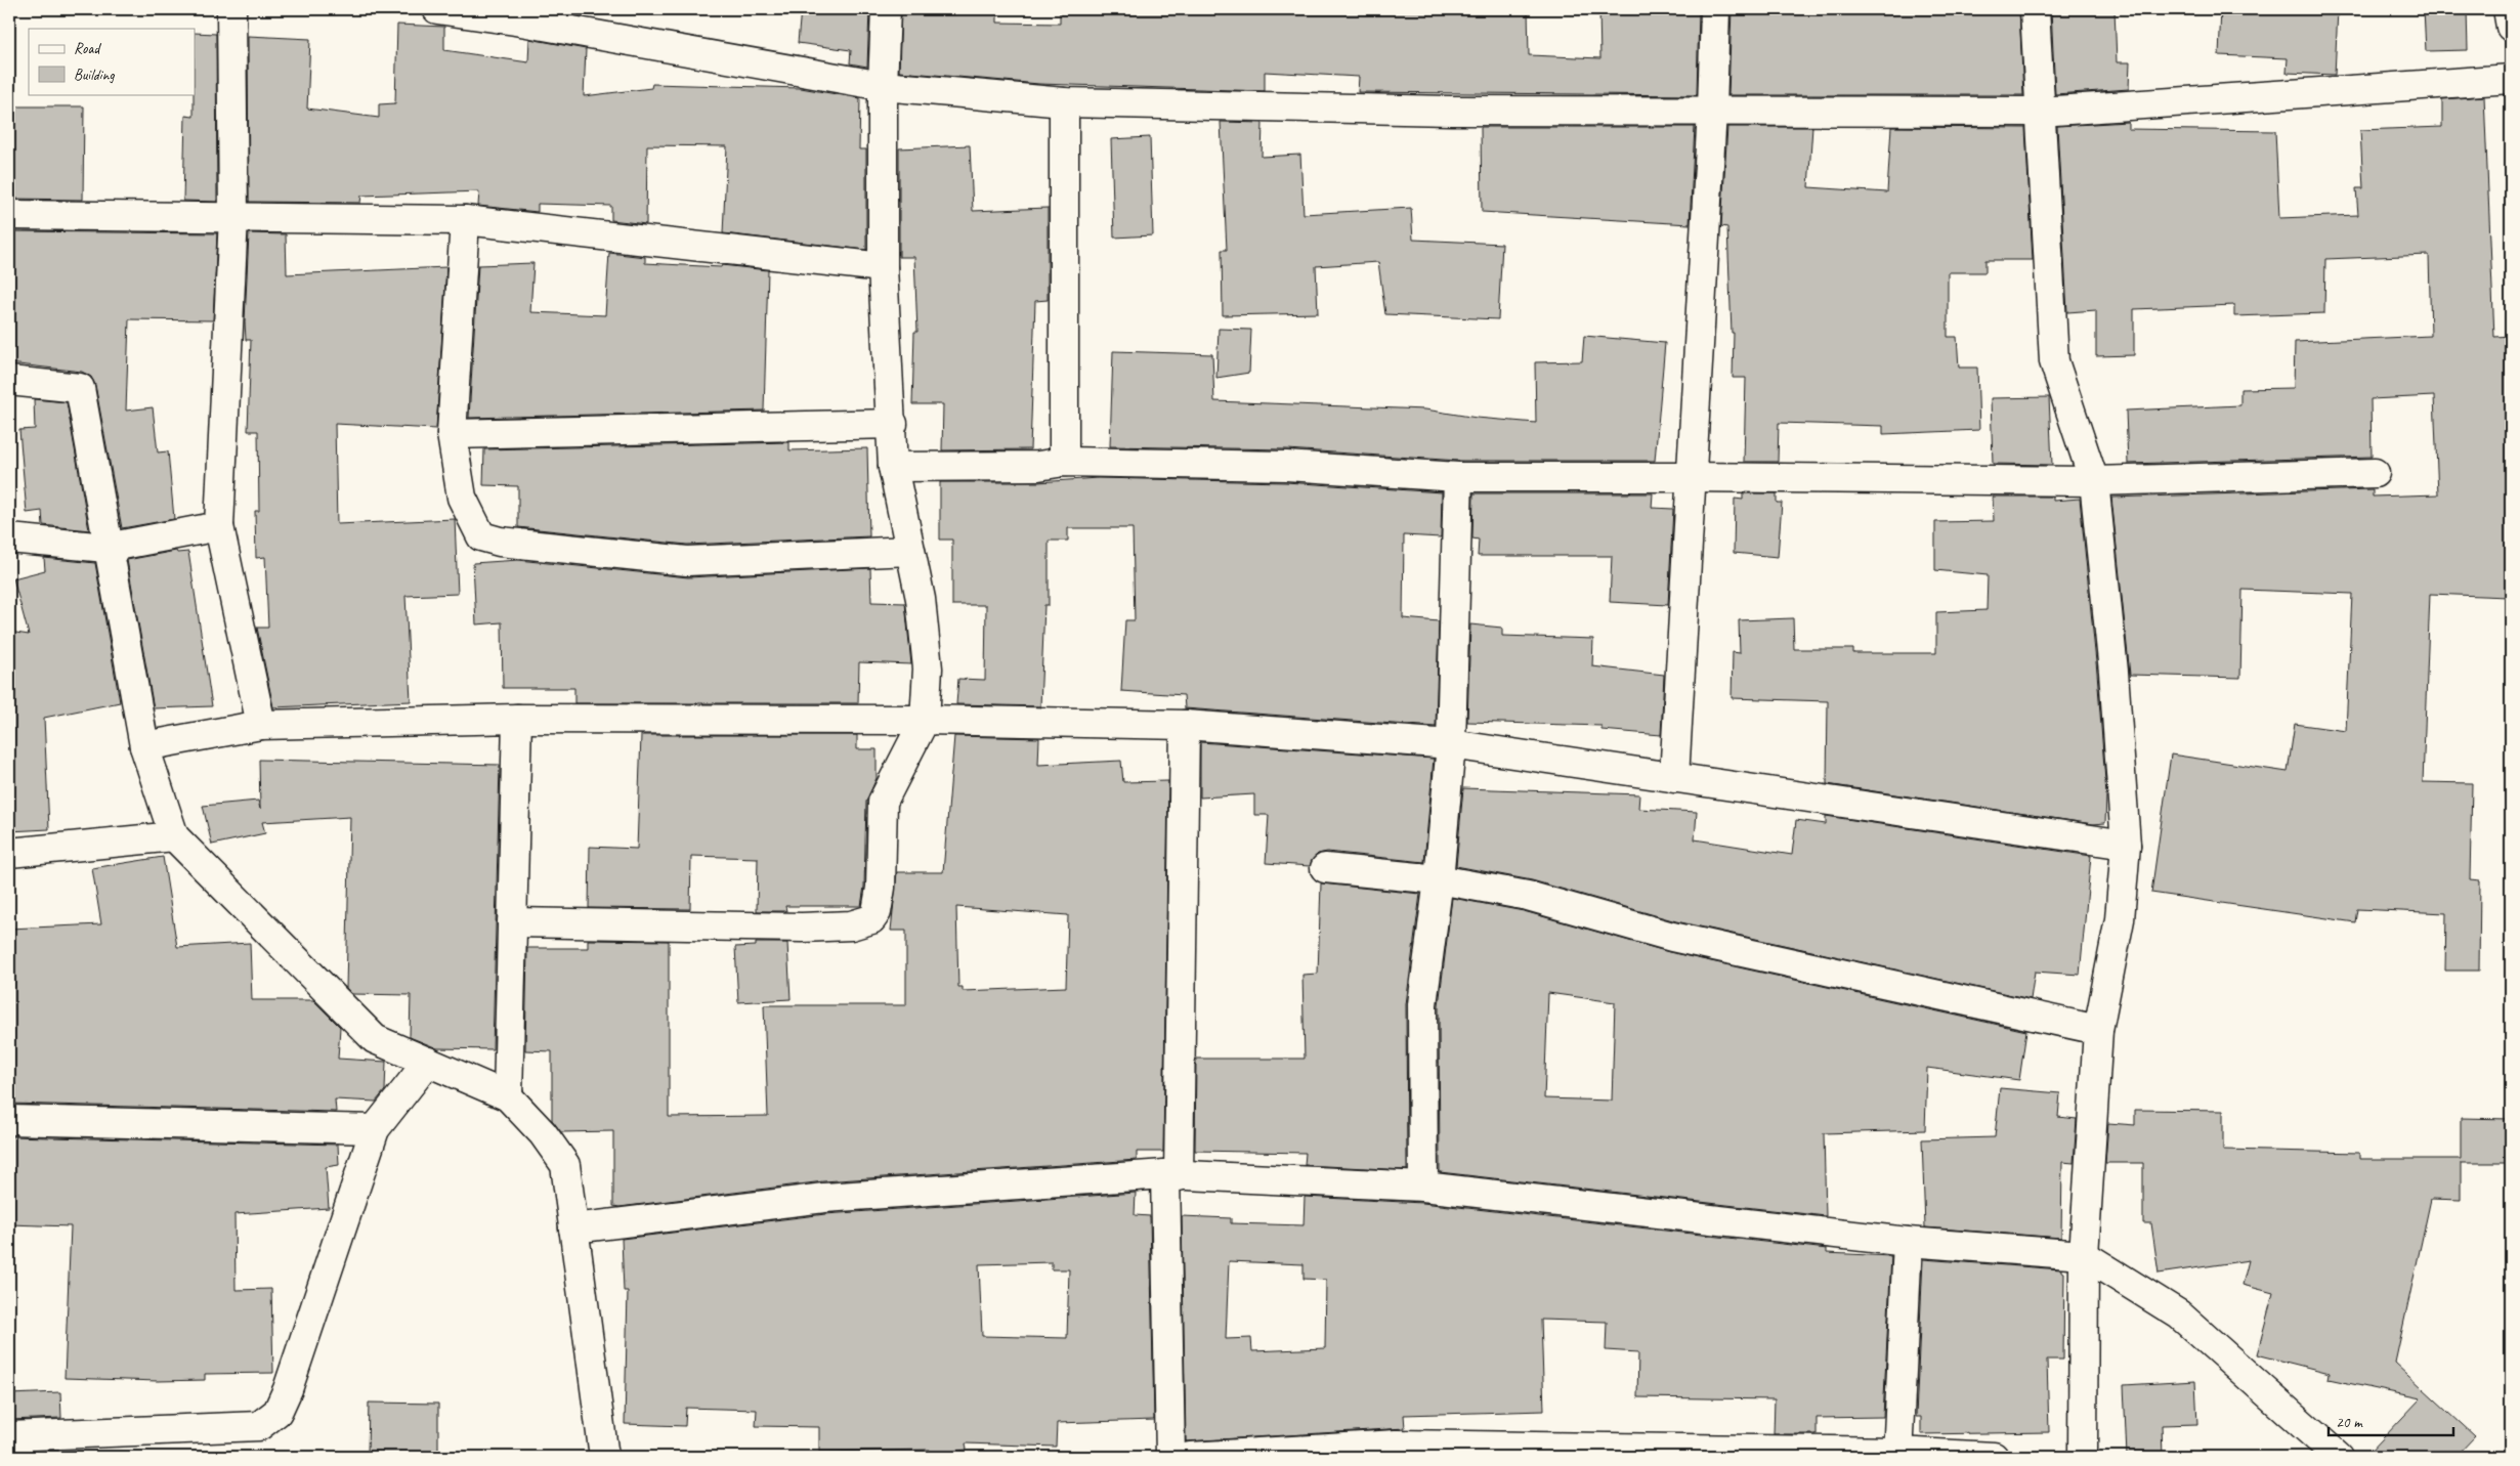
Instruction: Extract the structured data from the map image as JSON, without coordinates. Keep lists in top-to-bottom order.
{
  "legend": ["Road", "Building"],
  "scale_bar": "20 m"
}
